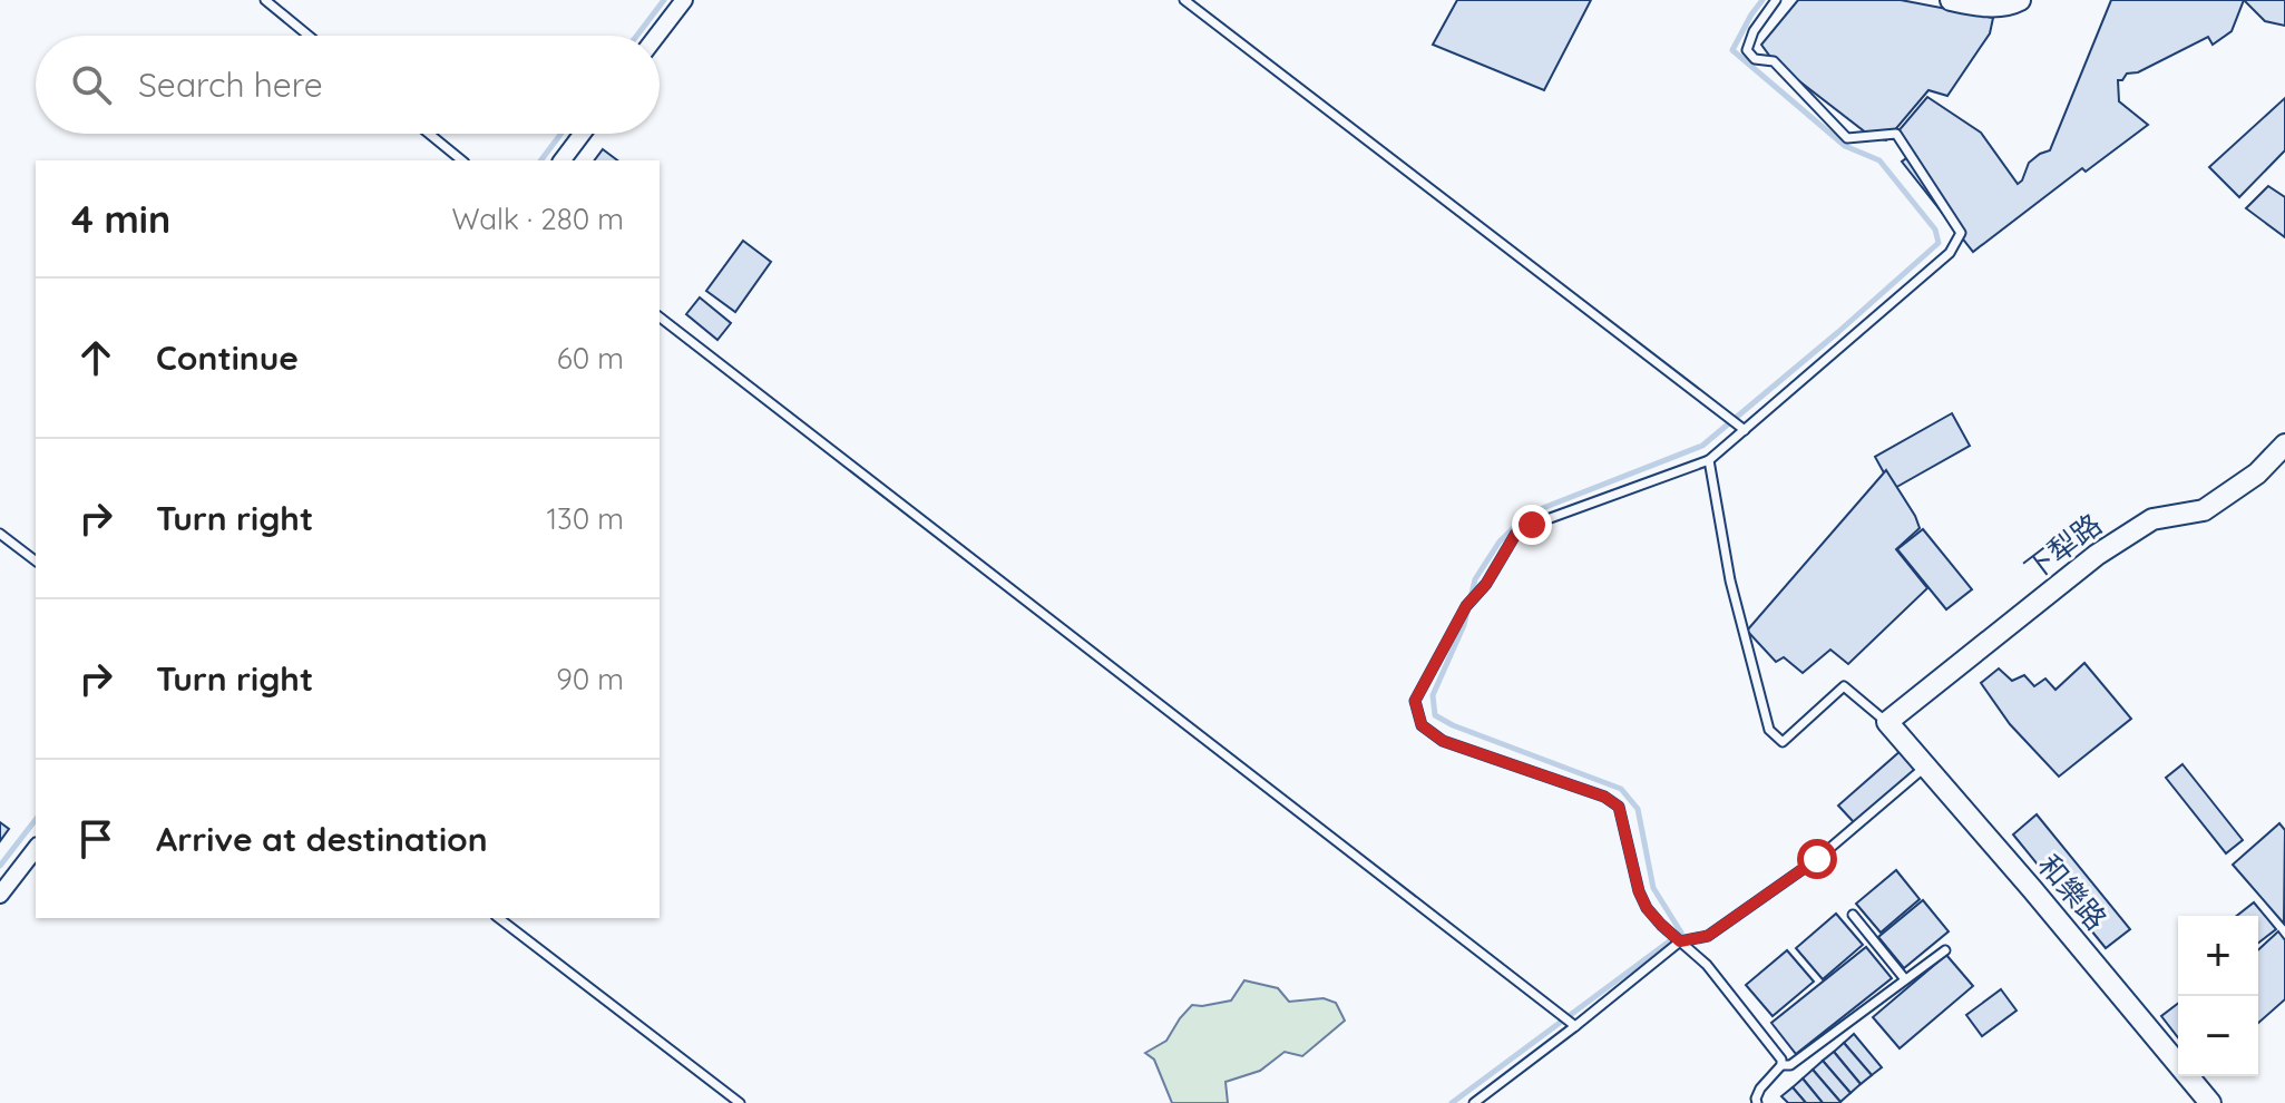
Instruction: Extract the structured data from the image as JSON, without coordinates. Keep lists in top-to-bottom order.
{
  "streets": {
    "street": ["下犁路", "和樂路"]
  },
  "crossings": [
    ["下犁路", "和樂路"]
  ],
  "page": {
    "search": "Search here",
    "heading": ["4 min", "Walk · 280 m"],
    "list": [
      ["Continue", "60 m"],
      ["Turn right", "130 m"],
      ["Turn right", "90 m"],
      "Arrive at destination"
    ],
    "map_buttons": ["+", "−"]
  }
}
